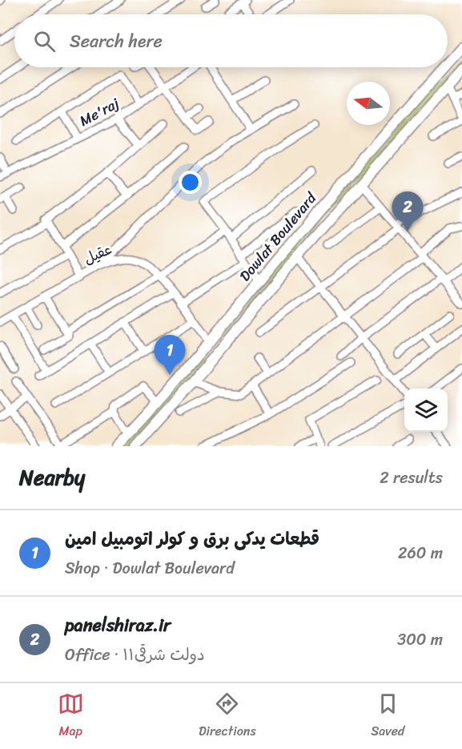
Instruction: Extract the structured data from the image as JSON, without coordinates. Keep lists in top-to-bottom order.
{
  "streets": {
    "main road": ["Dowlat Boulevard"],
    "street": ["Me'raj", "عقیل"]
  },
  "crossings": [
    ["Dowlat Boulevard", "عقیل"]
  ],
  "north": "left",
  "page": {
    "search": "Search here",
    "pins": ["2", "1"],
    "heading": ["Nearby", "2 results"],
    "list": [
      {
        "mark": "1",
        "name": "قطعات یدکی برق و کولر اتومبیل امین",
        "note": "Shop · Dowlat Boulevard",
        "value": "260 m"
      },
      {
        "mark": "2",
        "name": "panelshiraz.ir",
        "note": "Office · ۱۱دولت شرقی",
        "value": "300 m"
      }
    ],
    "nav": ["Map", "Directions", "Saved"]
  }
}
